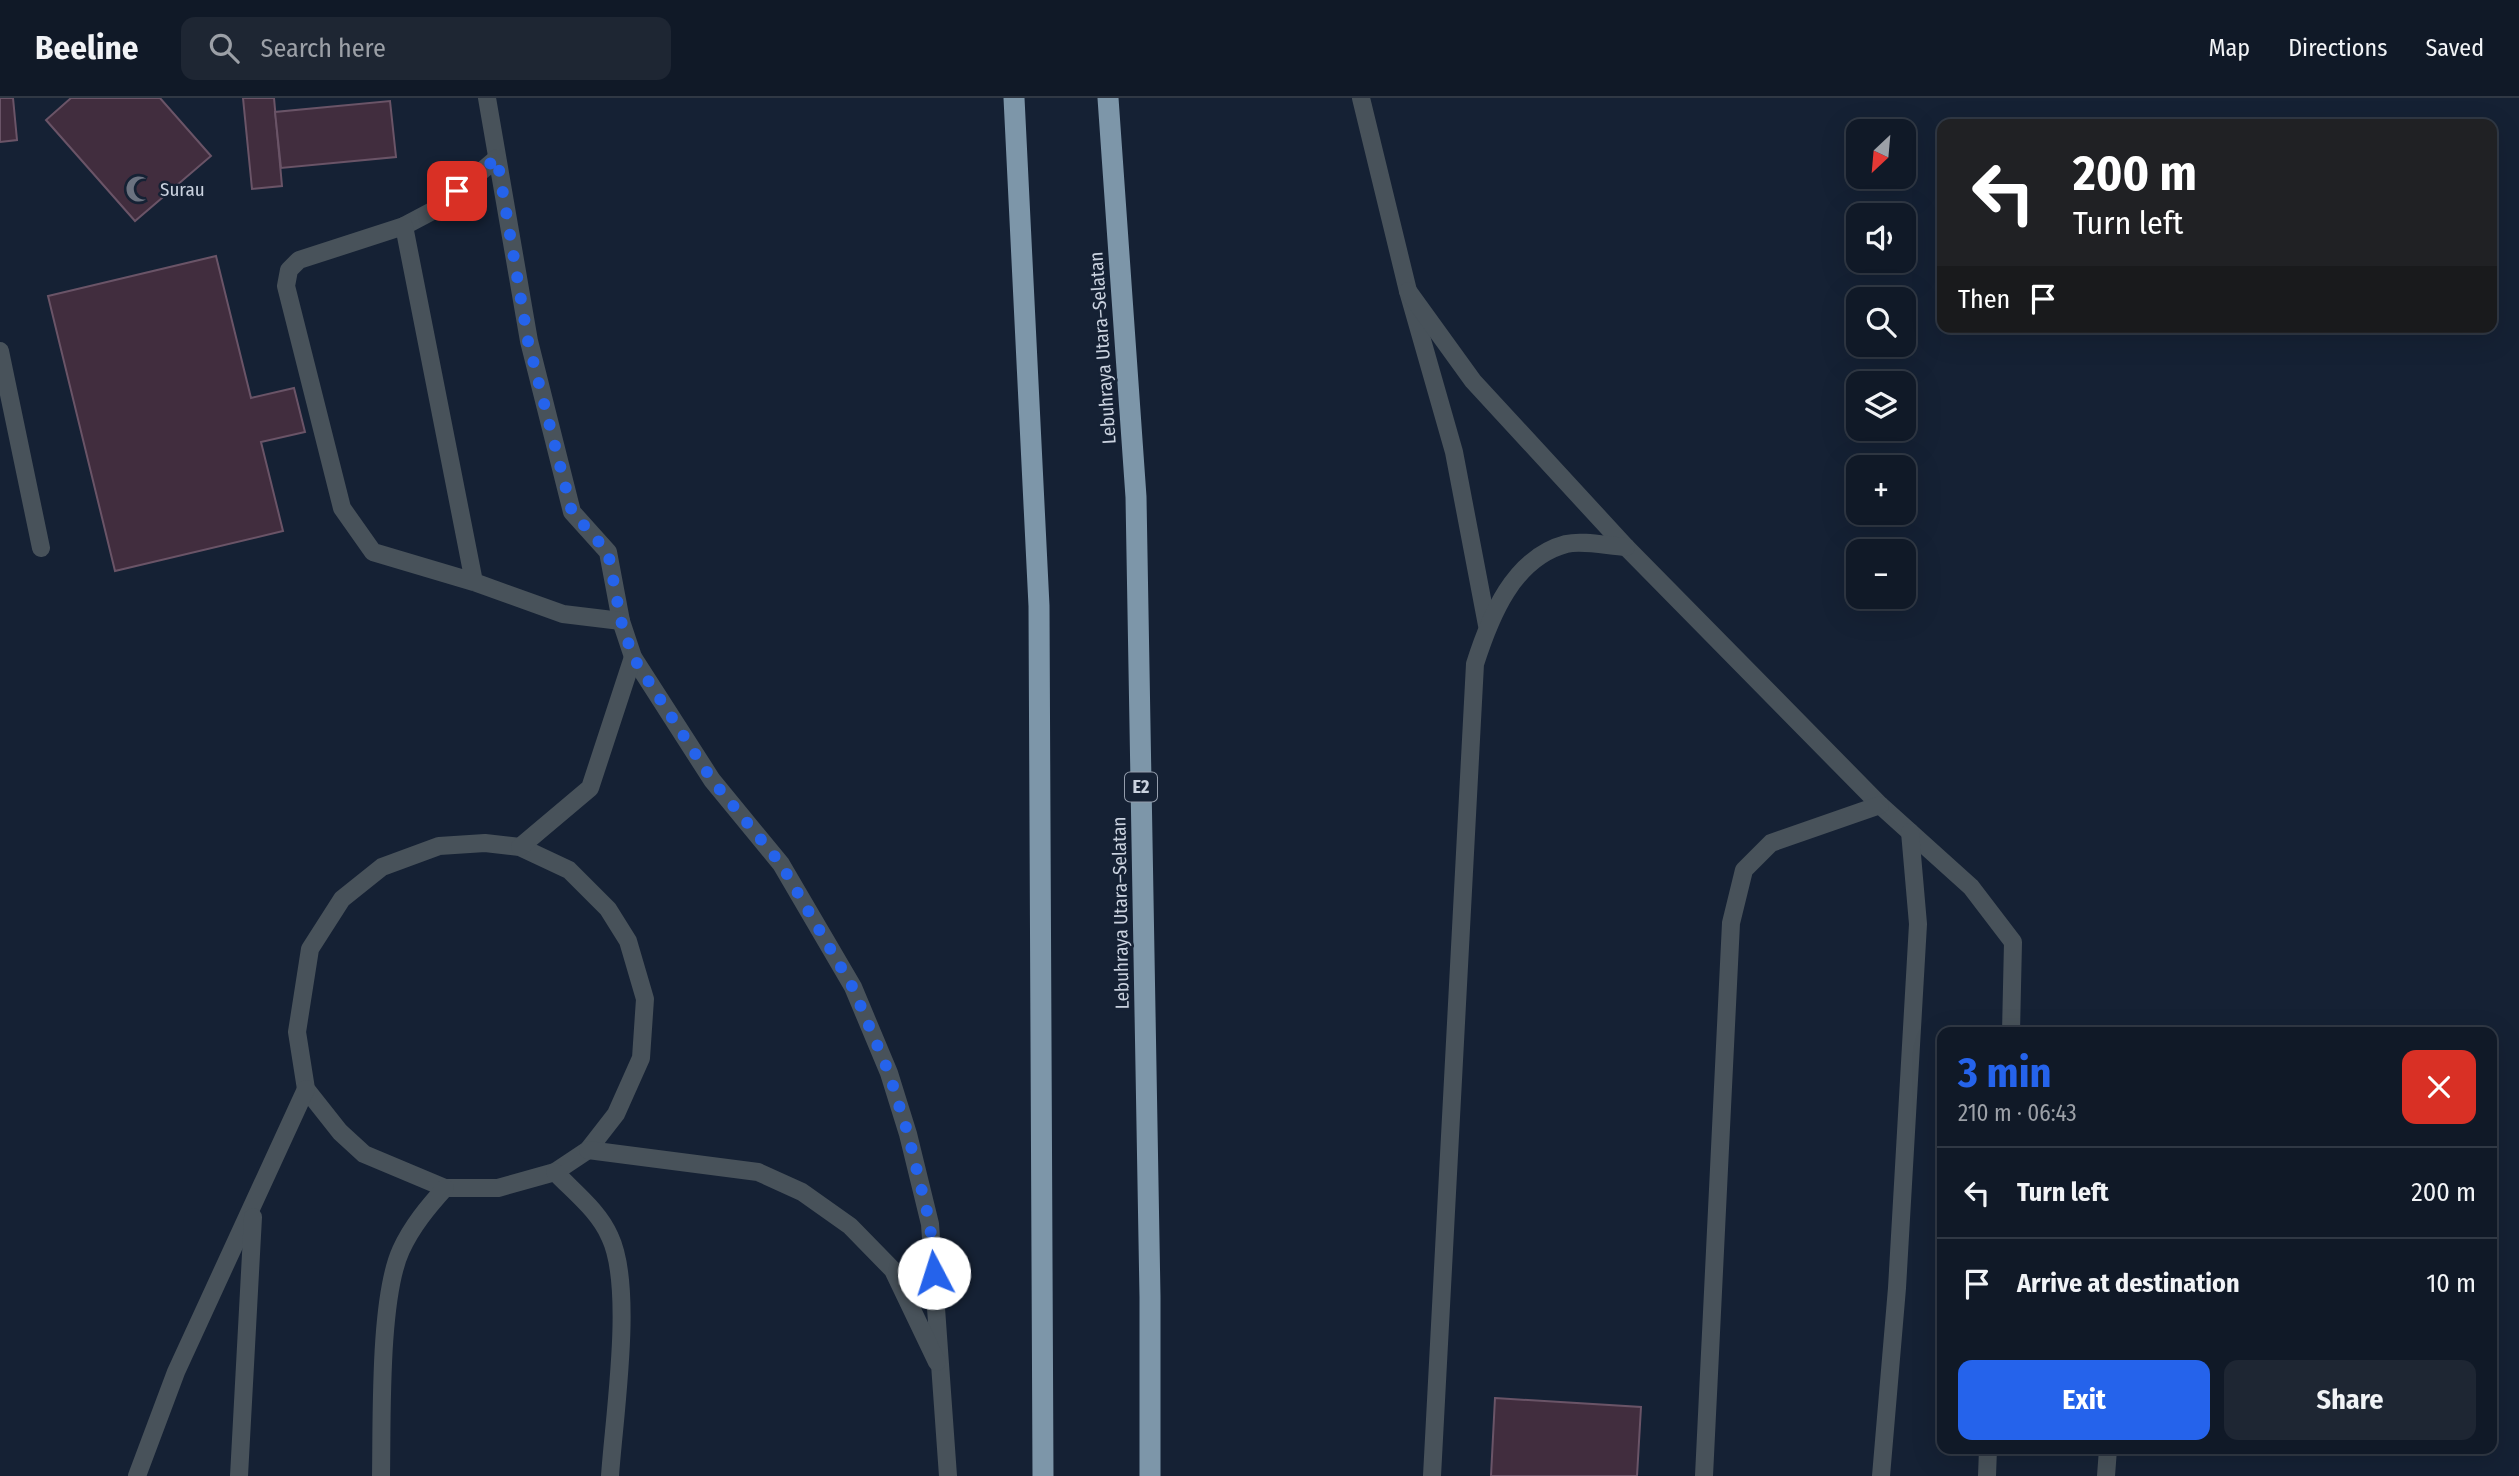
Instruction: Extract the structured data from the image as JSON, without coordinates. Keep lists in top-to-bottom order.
{
  "streets": {
    "highway": ["Lebuhraya Utara–Selatan", "E2"]
  },
  "places": {
    "mosque": ["Surau"]
  },
  "north": "bottom left",
  "page": {
    "header": "Beeline",
    "search": "Search here",
    "nav": ["Map", "Directions", "Saved"],
    "map_buttons": ["+", "−"],
    "turn": ["200 m", "Turn left"],
    "then": "Then",
    "heading": ["3 min", "210 m · 06:43"],
    "list": [
      {
        "name": "Turn left",
        "value": "200 m"
      },
      {
        "name": "Arrive at destination",
        "value": "10 m"
      }
    ],
    "buttons": ["Exit", "Share"]
  }
}
